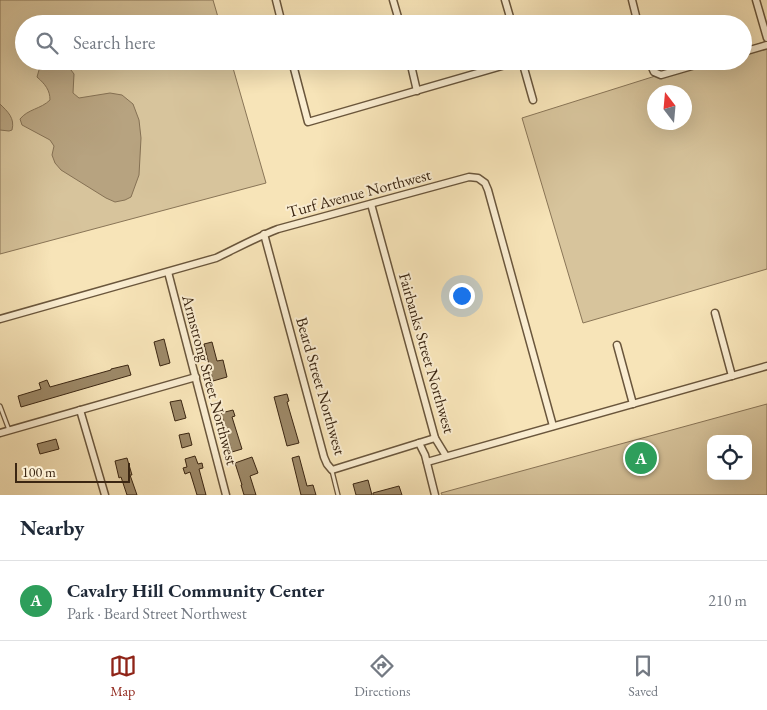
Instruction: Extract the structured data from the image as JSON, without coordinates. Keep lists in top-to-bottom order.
{
  "streets": {
    "street": [
      "Turf Avenue Northwest",
      "Fairbanks Street Northwest",
      "Armstrong Street Northwest",
      "Beard Street Northwest"
    ]
  },
  "crossings": [
    ["Turf Avenue Northwest", "Fairbanks Street Northwest"],
    ["Turf Avenue Northwest", "Armstrong Street Northwest"],
    ["Turf Avenue Northwest", "Beard Street Northwest"],
    ["Fairbanks Street Northwest", "Beard Street Northwest"]
  ],
  "scale_bar": "100 m",
  "north": "top",
  "page": {
    "search": "Search here",
    "pins": "A",
    "scale": "100 m",
    "heading": "Nearby",
    "list": [
      {
        "mark": "A",
        "name": "Cavalry Hill Community Center",
        "note": "Park · Beard Street Northwest",
        "value": "210 m"
      }
    ],
    "nav": ["Map", "Directions", "Saved"]
  }
}
